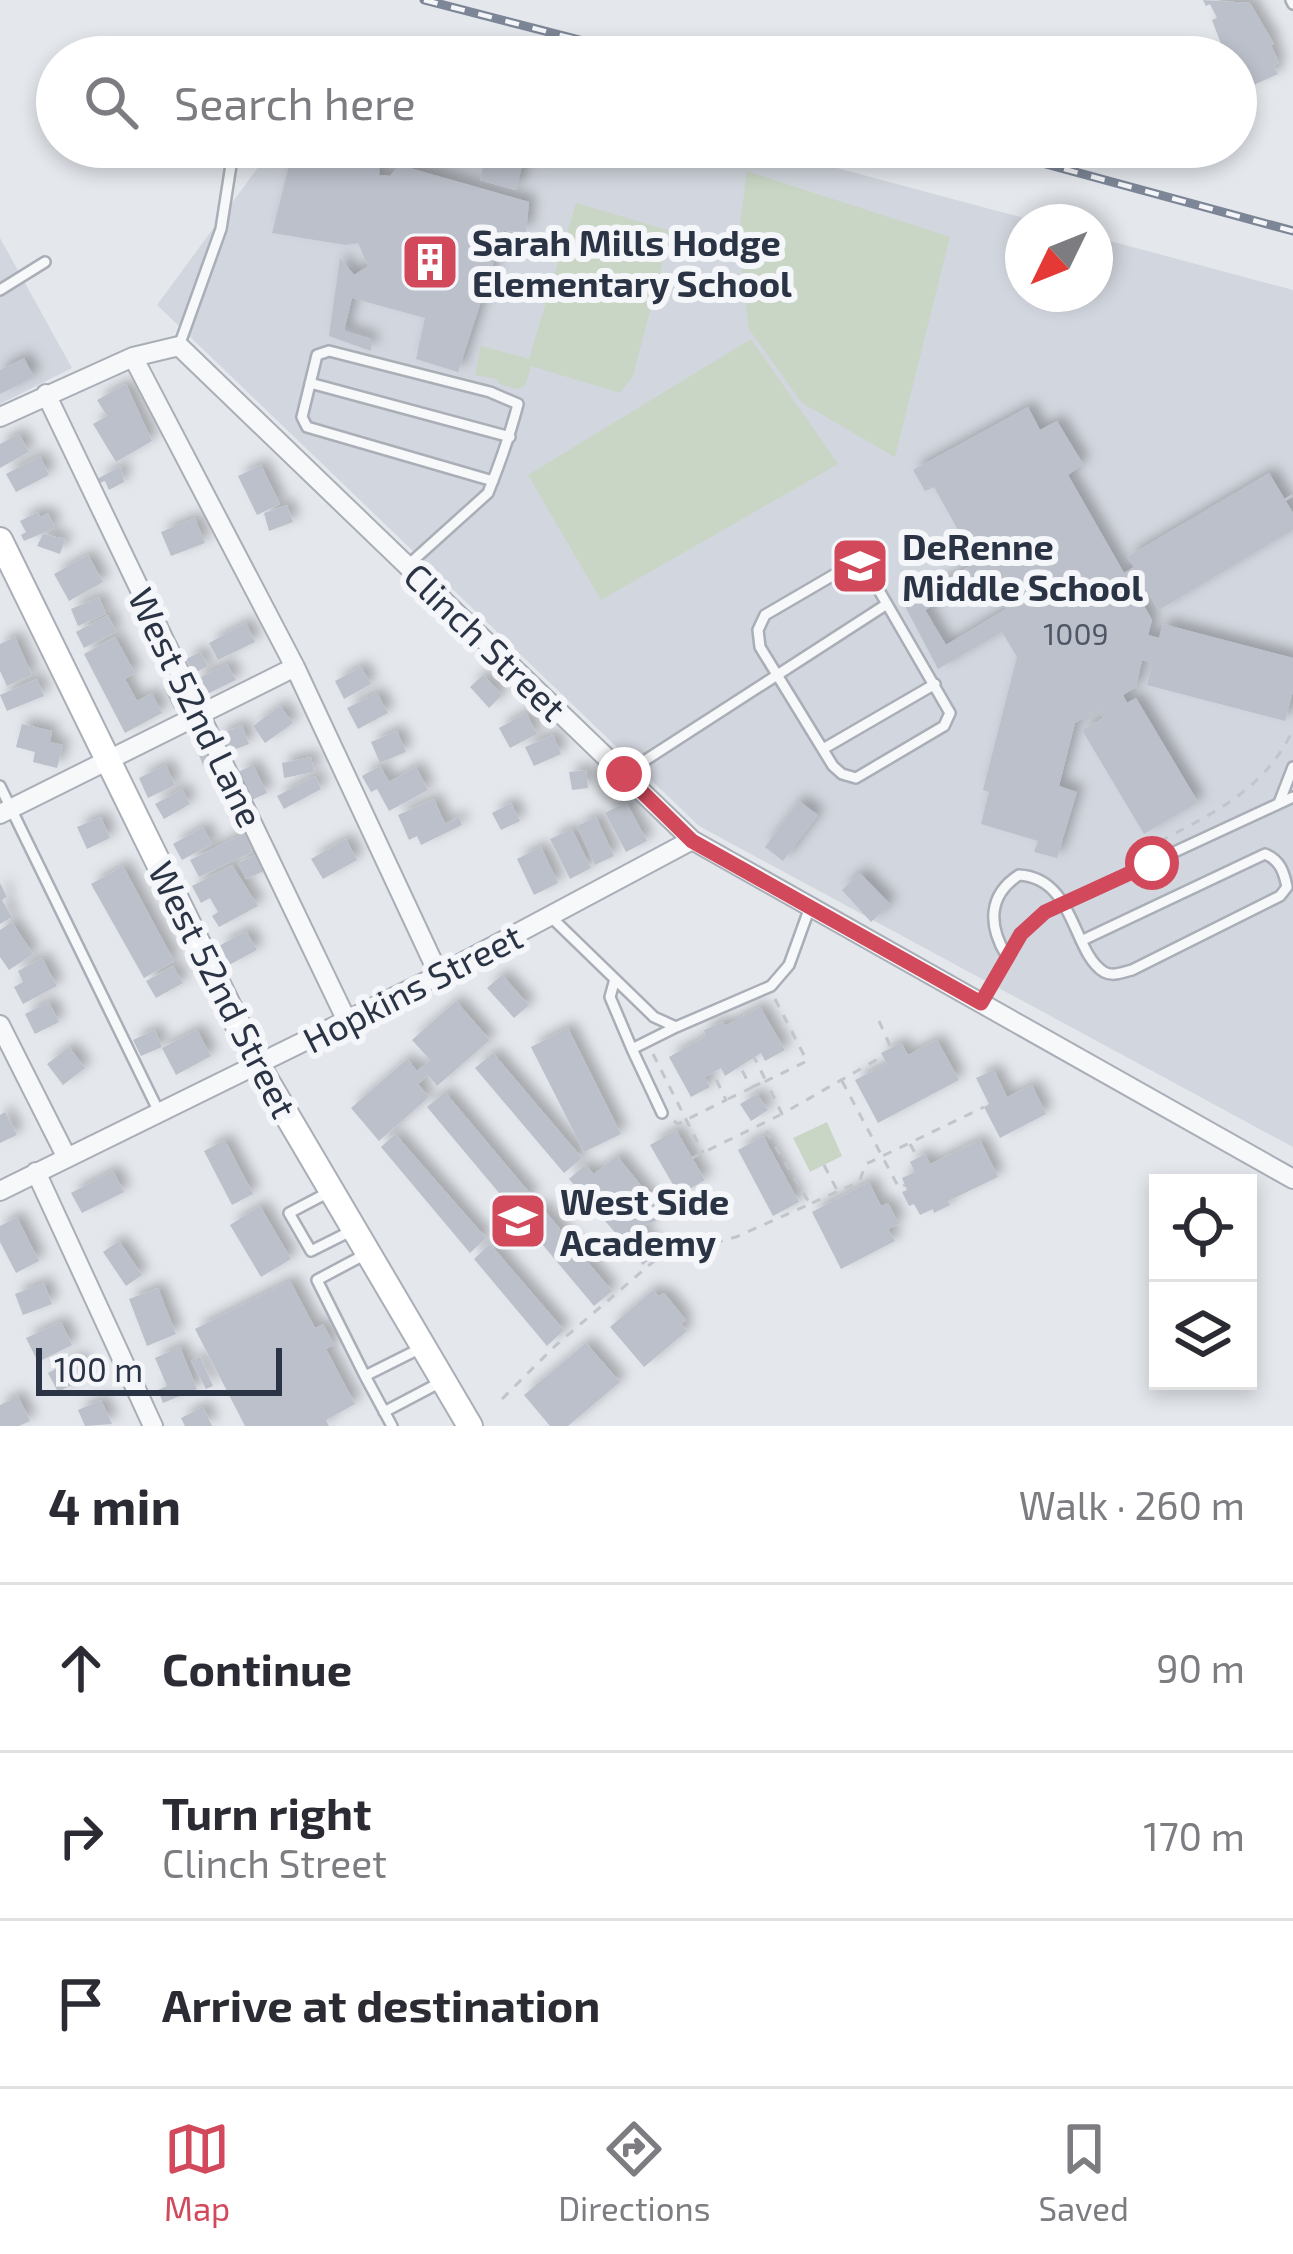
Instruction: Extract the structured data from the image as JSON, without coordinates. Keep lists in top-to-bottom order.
{
  "streets": {
    "main road": ["West 52nd Street"],
    "street": ["Clinch Street", "West 52nd Lane", "Hopkins Street"]
  },
  "crossings": [
    ["Clinch Street", "Hopkins Street"],
    ["West 52nd Lane", "Hopkins Street"],
    ["Hopkins Street", "West 52nd Street"]
  ],
  "places": {
    "building": ["Sarah Mills Hodge Elementary School"],
    "school or university": ["DeRenne Middle School", "West Side Academy"]
  },
  "house_numbers": ["1009"],
  "scale_bar": "100 m",
  "north": "bottom left",
  "page": {
    "search": "Search here",
    "scale": "100 m",
    "heading": ["4 min", "Walk · 260 m"],
    "list": [
      ["Continue", "90 m"],
      ["Turn right", "Clinch Street", "170 m"],
      "Arrive at destination"
    ],
    "nav": ["Map", "Directions", "Saved"]
  }
}
